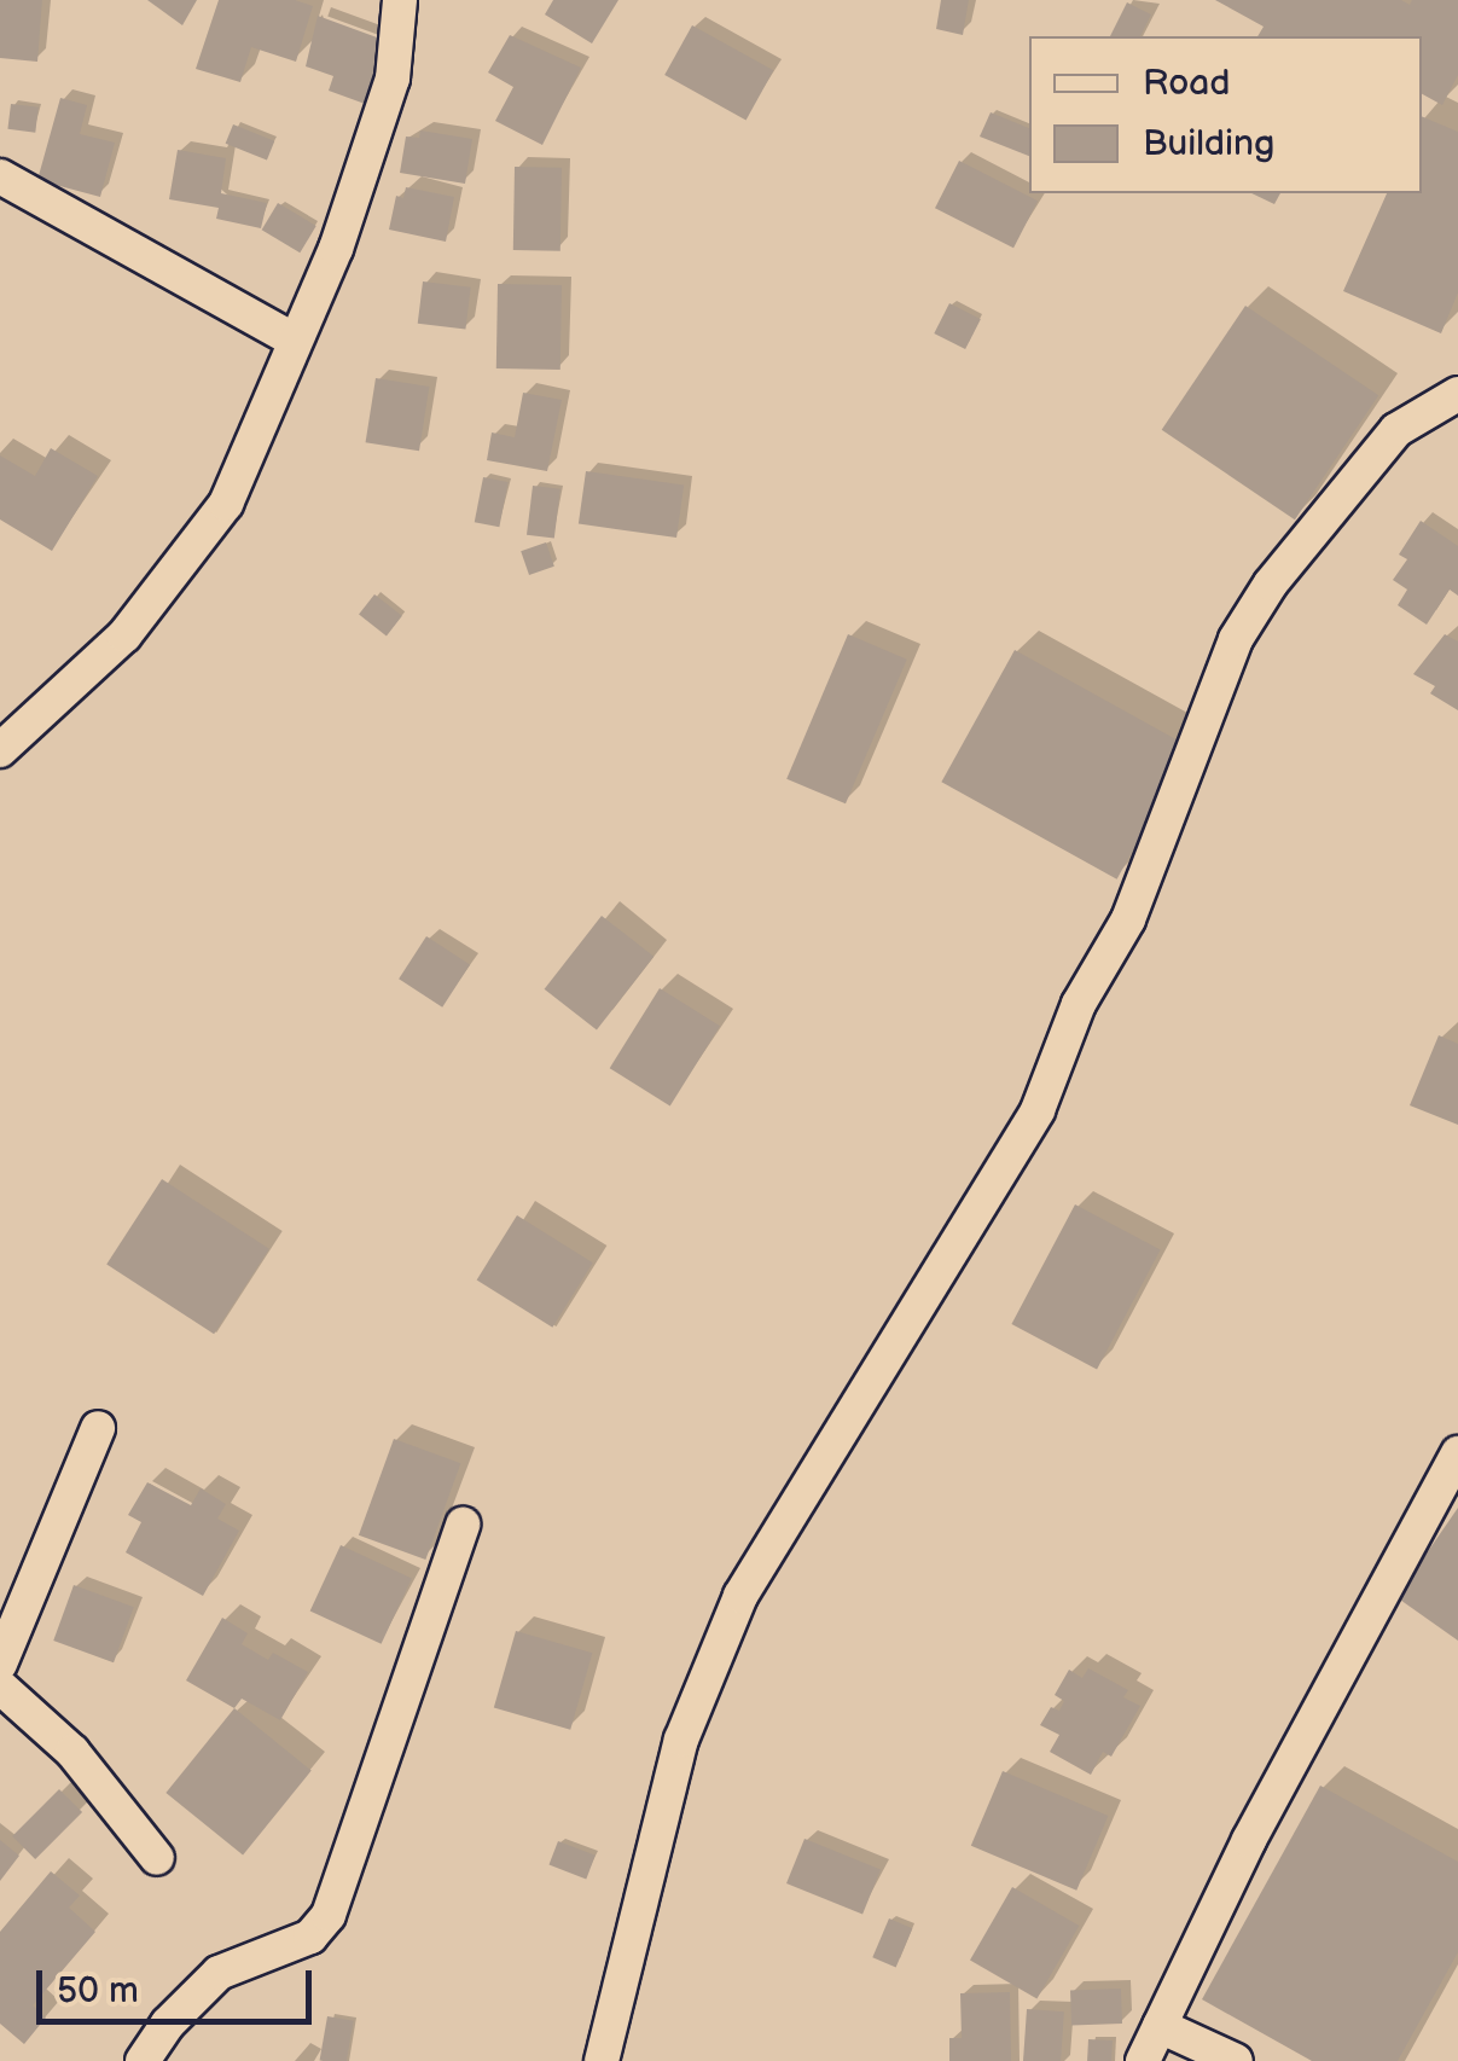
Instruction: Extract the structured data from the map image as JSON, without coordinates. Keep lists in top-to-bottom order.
{
  "legend": ["Road", "Building"],
  "scale_bar": "50 m"
}
